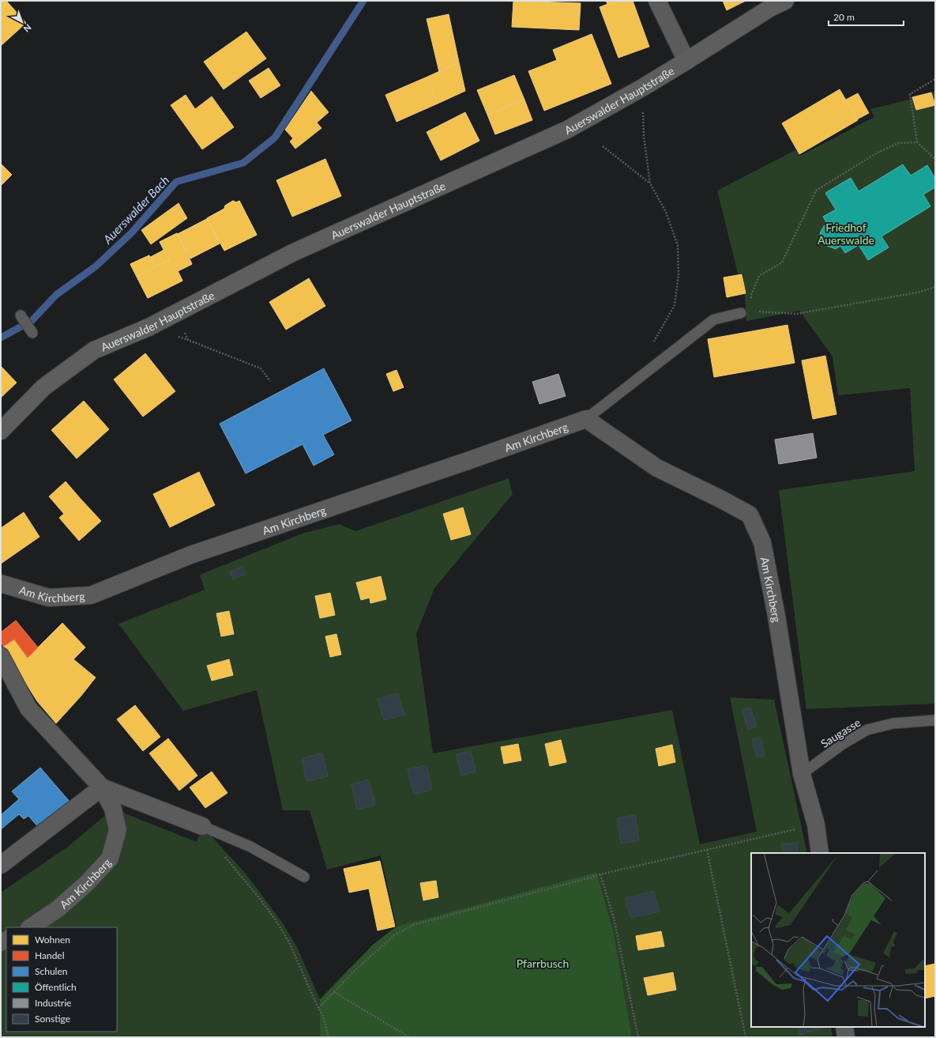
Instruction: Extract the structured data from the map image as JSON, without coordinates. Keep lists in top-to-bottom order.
{
  "streets": {
    "main road": ["Auerswalder Hauptstraße"],
    "street": ["Am Kirchberg"],
    "lane": ["Saugasse"]
  },
  "crossings": [
    ["Am Kirchberg", "Saugasse"]
  ],
  "water": ["Auerswalder Bach"],
  "parks": ["Friedhof Auerswalde", "Pfarrbusch"],
  "legend": [
    "Wohnen",
    "Handel",
    "Schulen",
    "Öffentlich",
    "Industrie",
    "Sonstige"
  ],
  "scale_bar": "20 m",
  "north": "bottom right"
}
